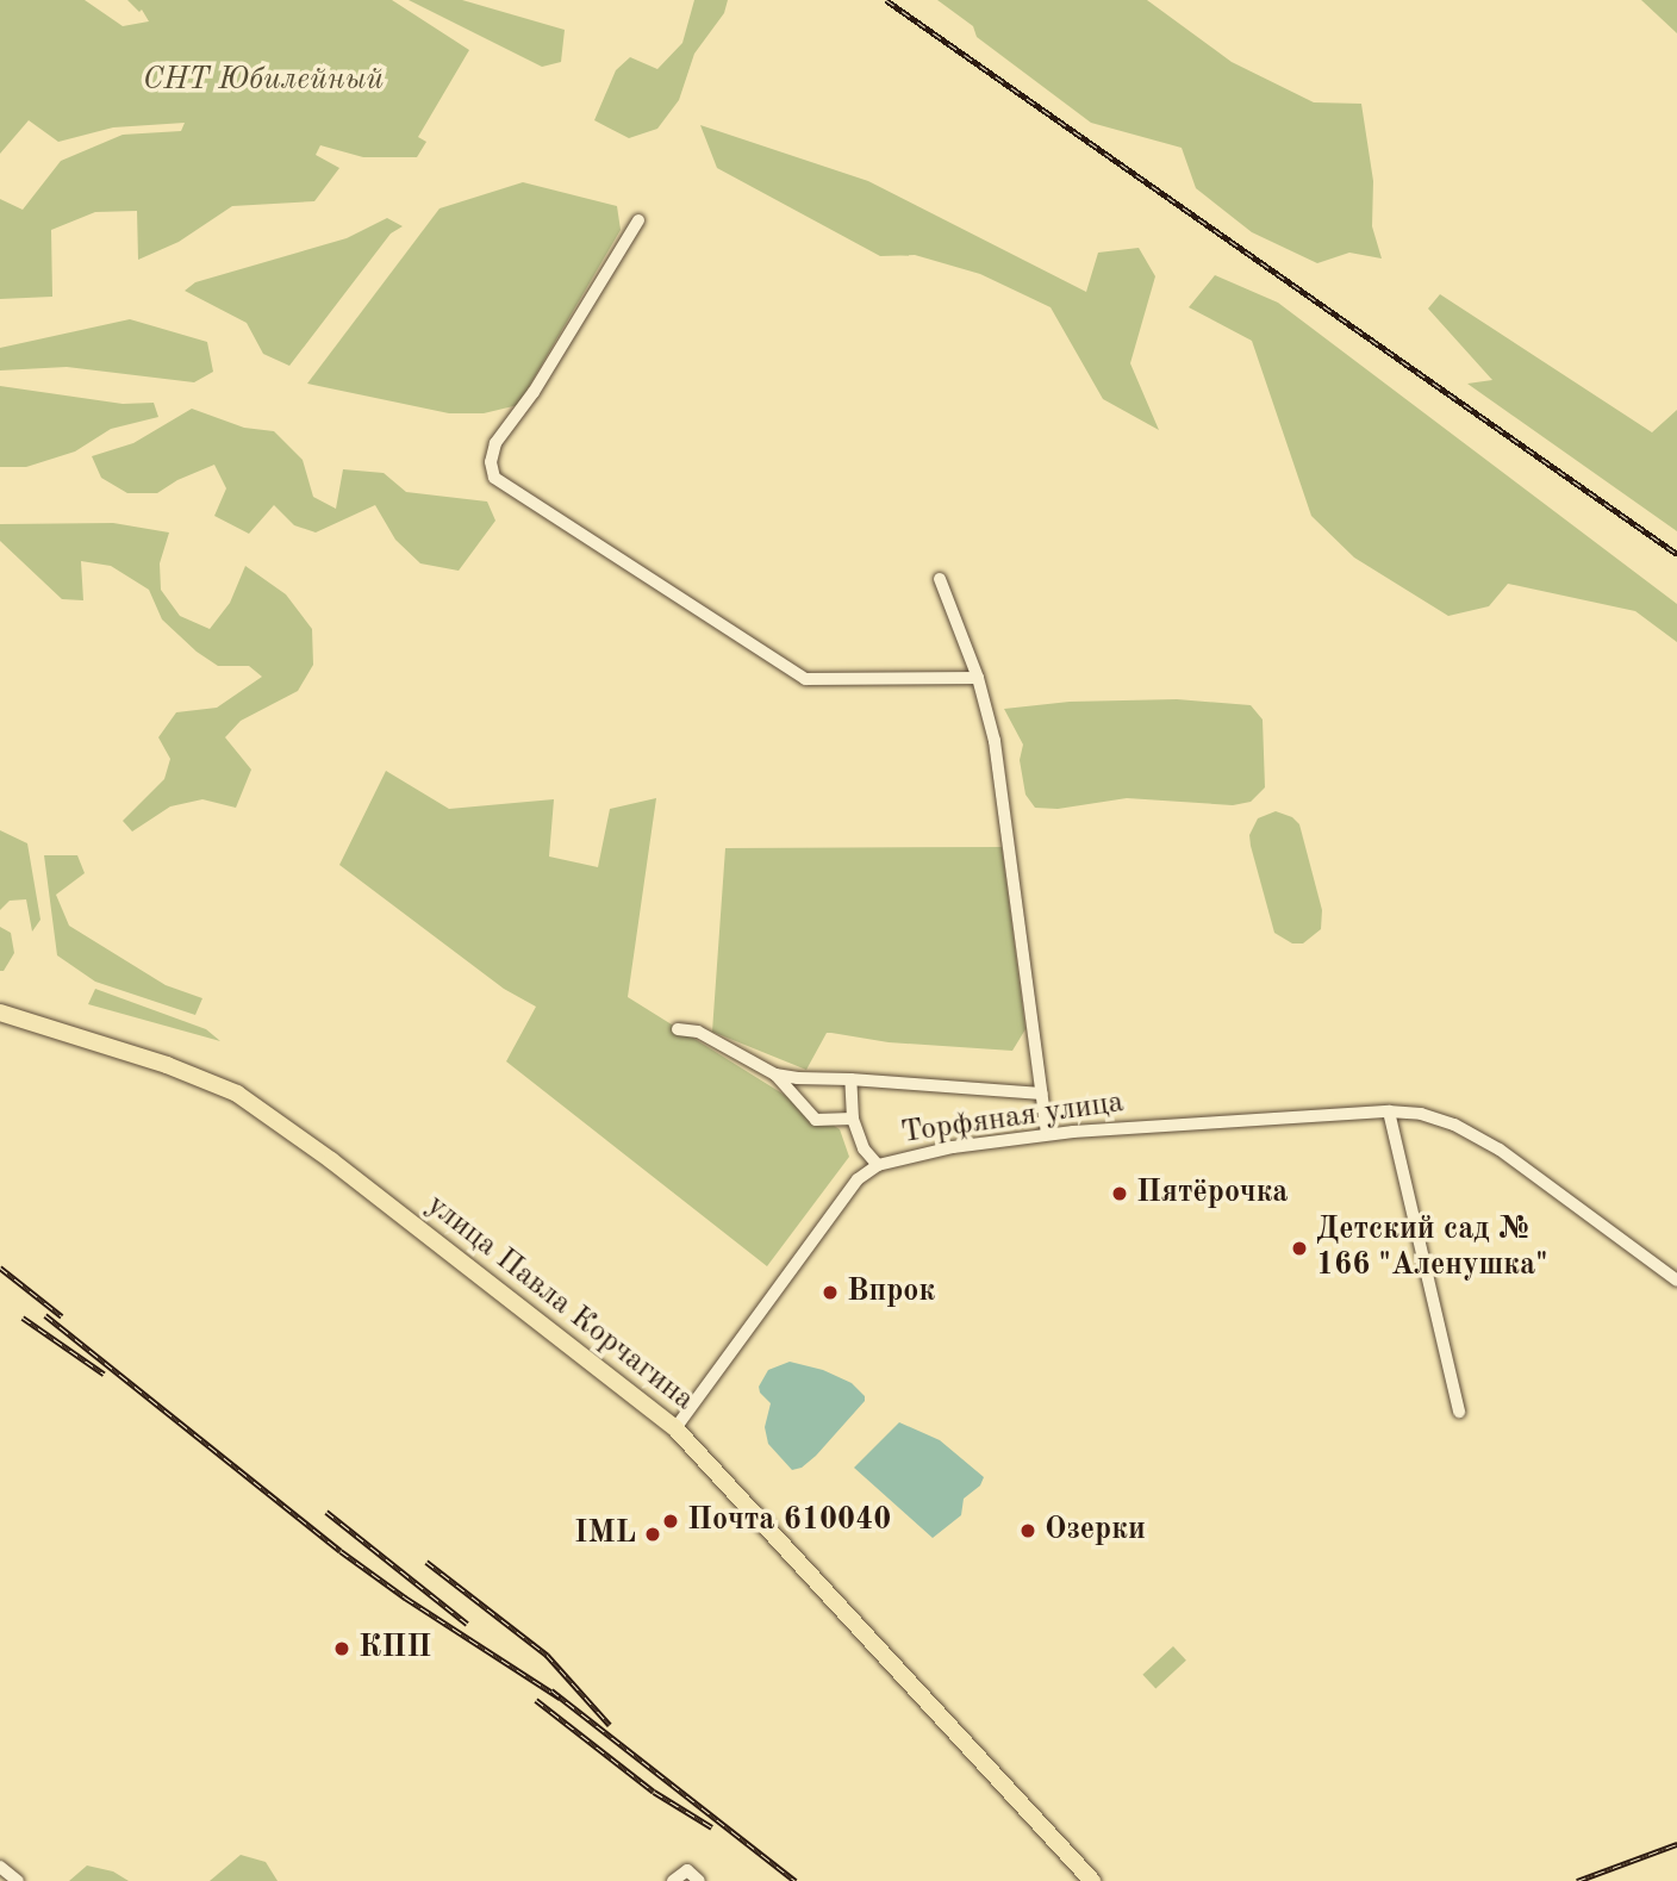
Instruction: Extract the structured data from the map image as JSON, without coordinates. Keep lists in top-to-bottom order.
{
  "streets": {
    "main road": ["улица Павла Корчагина"],
    "street": ["Торфяная улица"]
  },
  "crossings": [
    ["Торфяная улица", "улица Павла Корчагина"]
  ],
  "parks": ["СНТ Юбилейный"],
  "places": [
    "Пятёрочка",
    "Детский сад № 166 \"Аленушка\"",
    "Впрок",
    "Почта 610040",
    "Озерки",
    "IML",
    "КПП"
  ]
}
